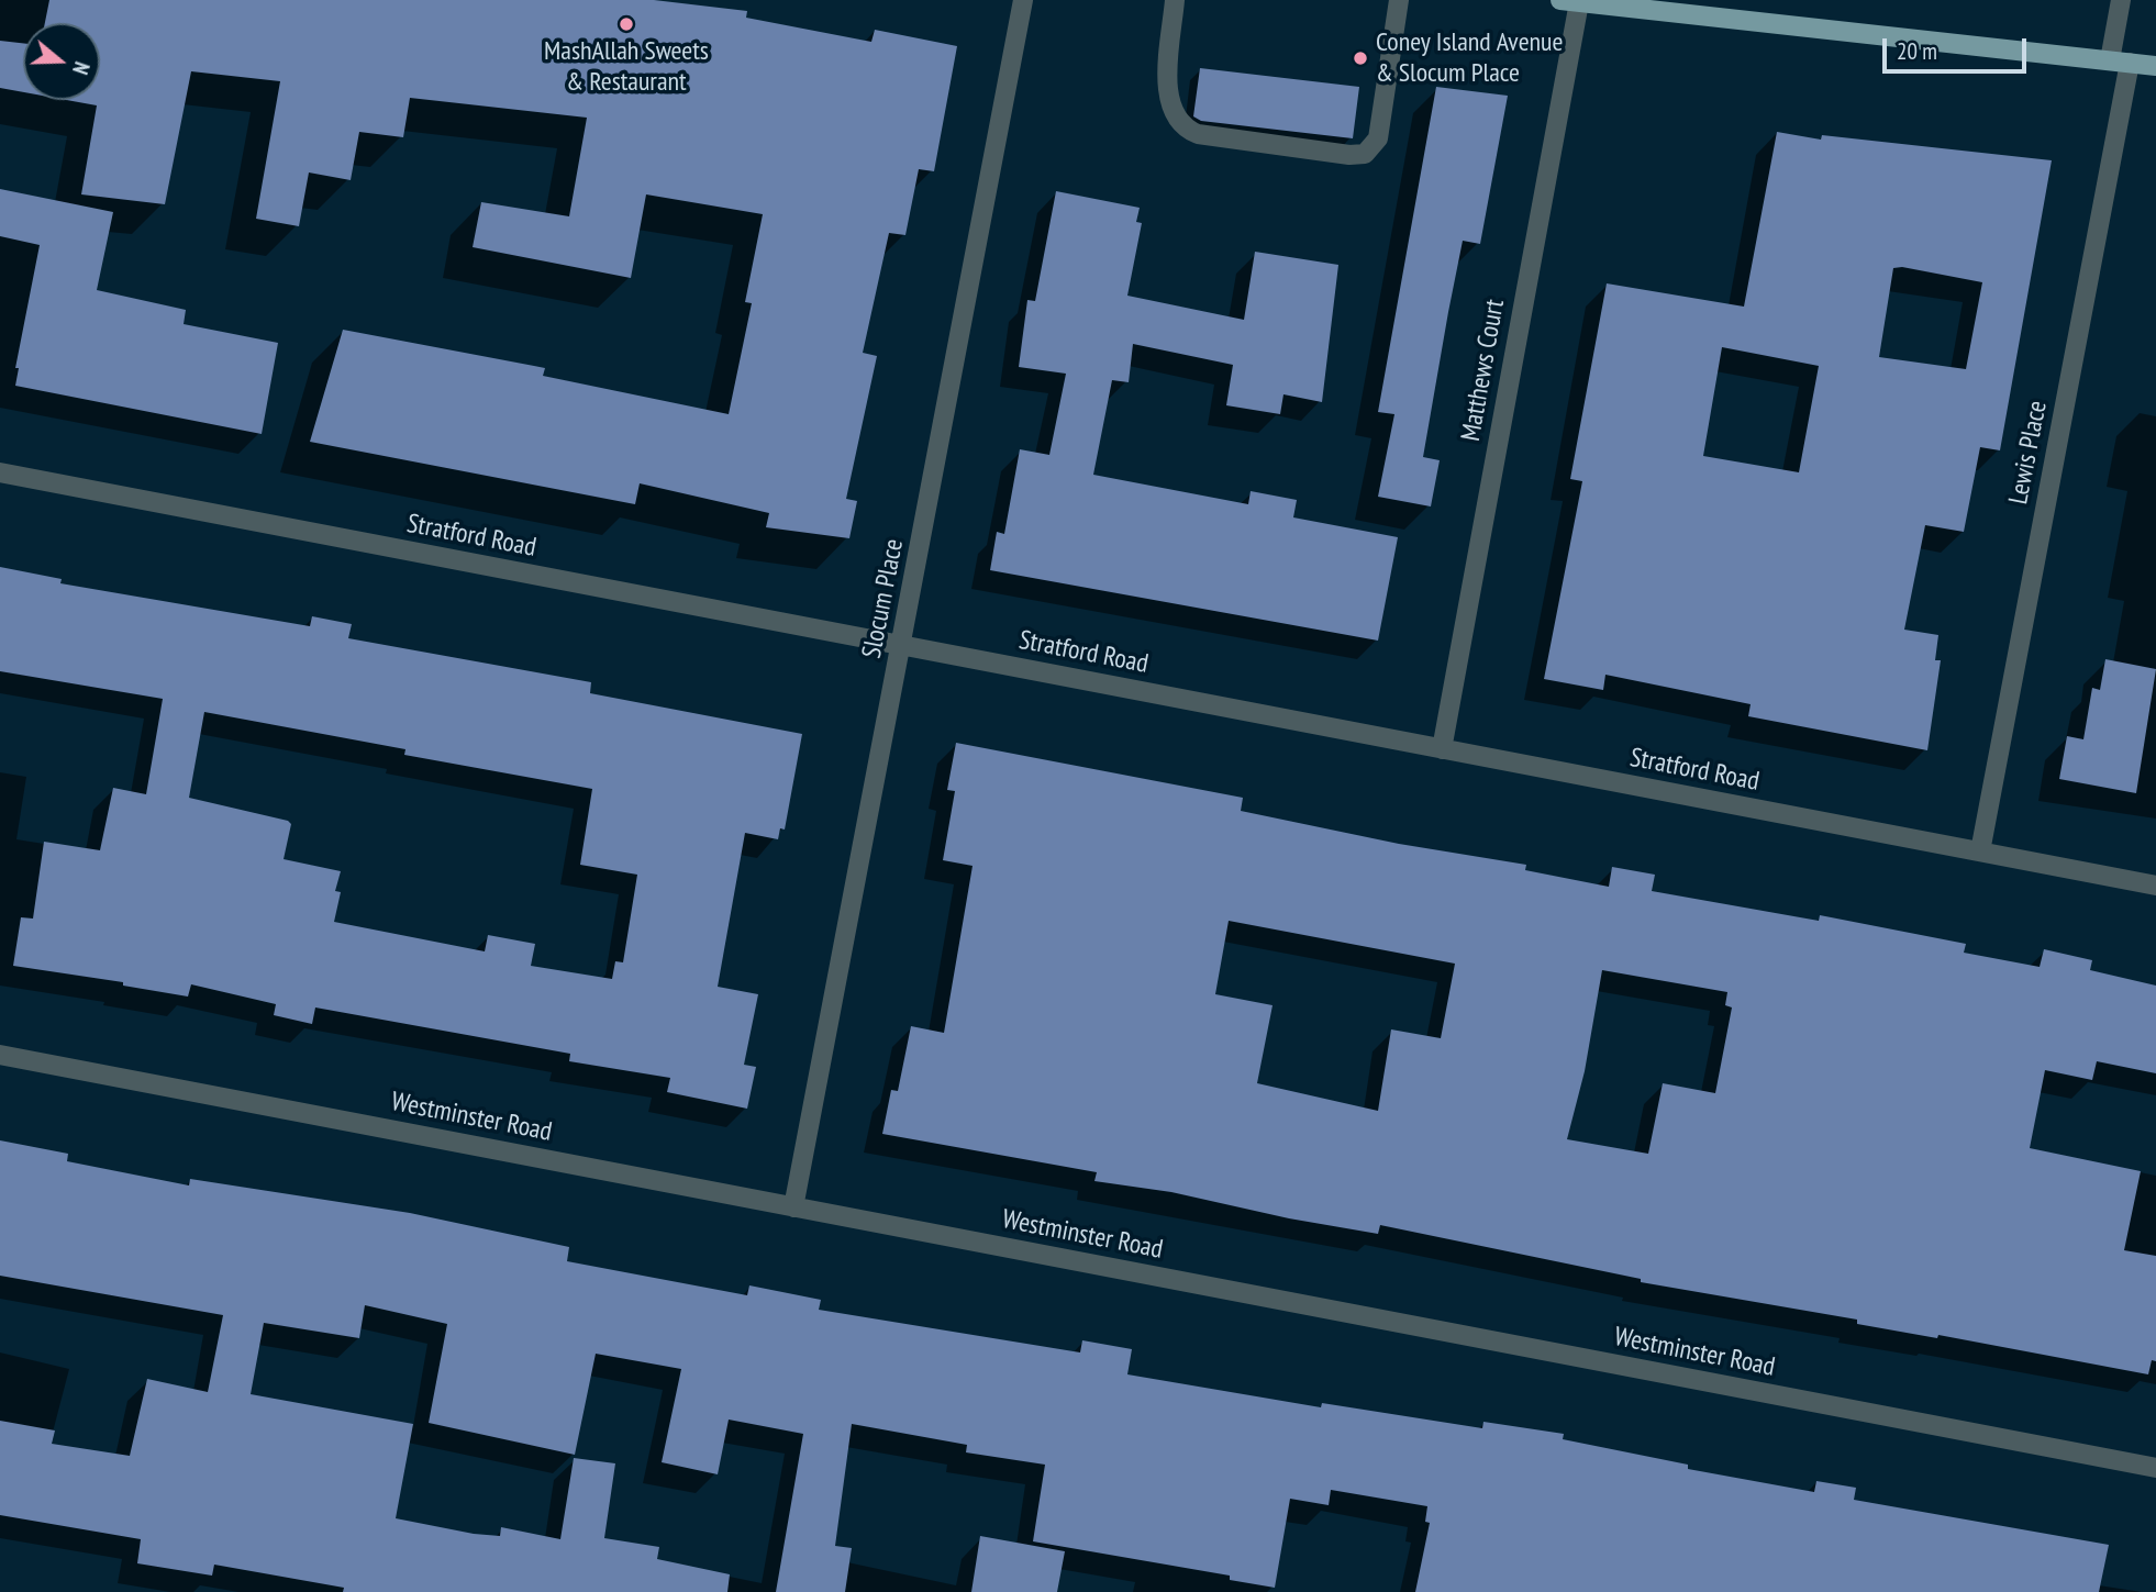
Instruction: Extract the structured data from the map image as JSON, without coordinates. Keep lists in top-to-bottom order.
{
  "streets": {
    "street": [
      "Matthews Court",
      "Lewis Place",
      "Stratford Road",
      "Slocum Place",
      "Westminster Road"
    ]
  },
  "crossings": [
    ["Matthews Court", "Stratford Road"],
    ["Lewis Place", "Stratford Road"],
    ["Stratford Road", "Slocum Place"],
    ["Slocum Place", "Westminster Road"]
  ],
  "places": ["MashAllah Sweets & Restaurant", "Coney Island Avenue & Slocum Place"],
  "scale_bar": "20 m",
  "north": "right"
}
